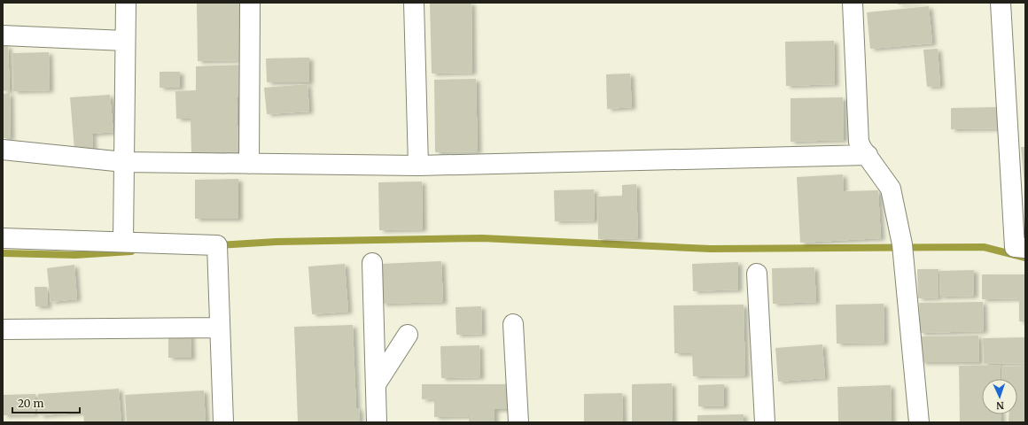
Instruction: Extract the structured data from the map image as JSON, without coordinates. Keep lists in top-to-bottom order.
{
  "scale_bar": "20 m",
  "north": "bottom"
}
